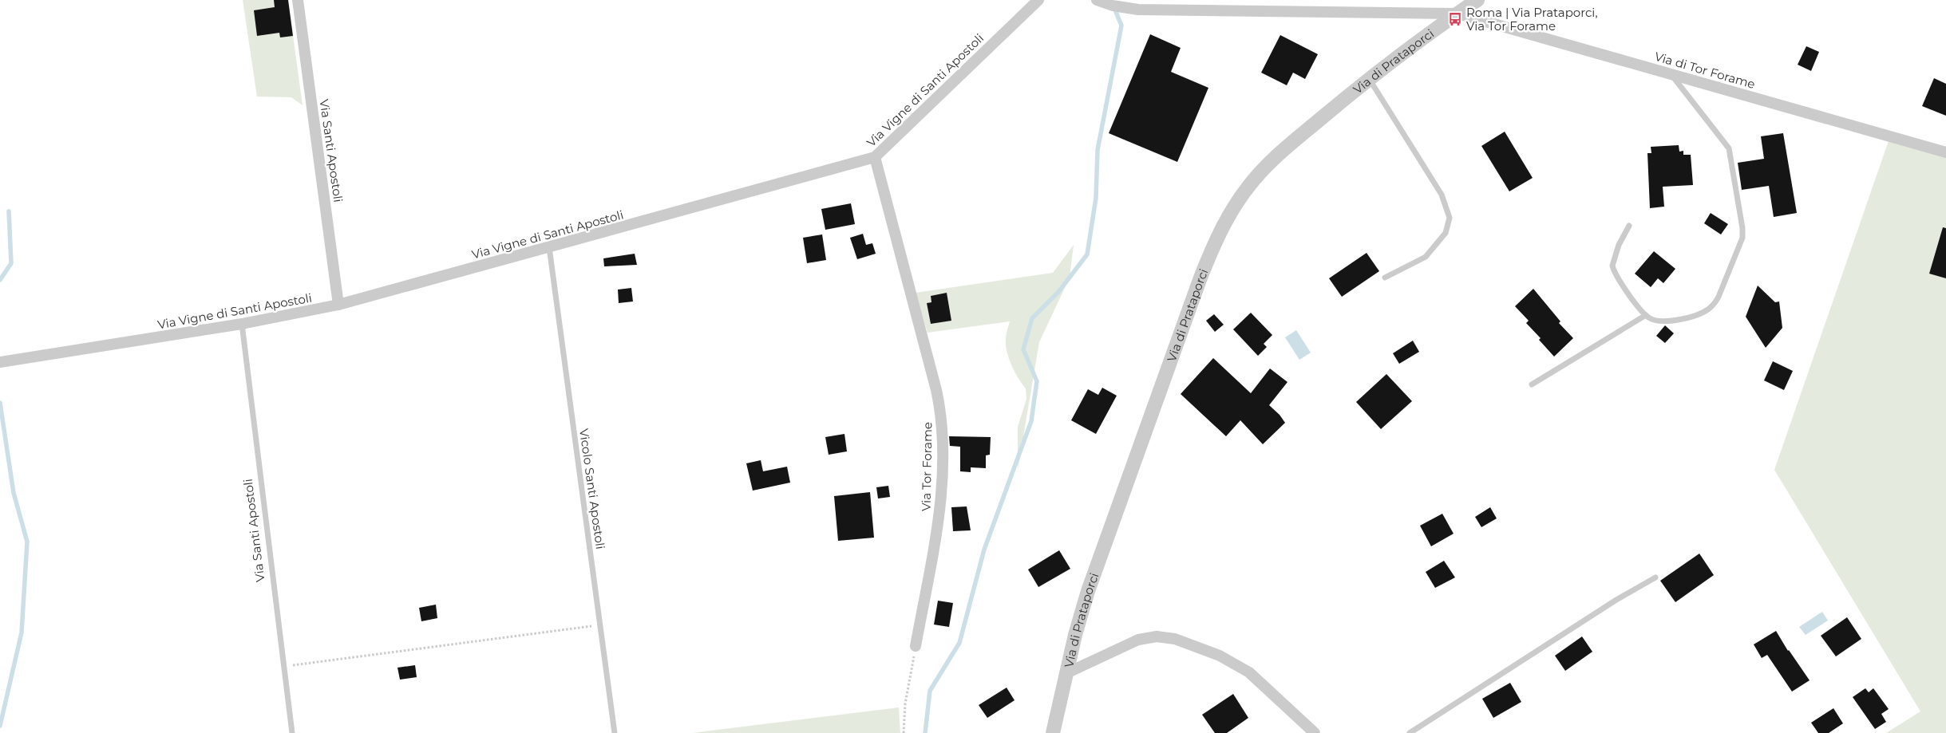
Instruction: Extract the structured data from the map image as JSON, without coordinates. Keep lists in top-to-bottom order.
{
  "streets": {
    "street": [
      "Via di Prataporci",
      "Via di Tor Forame",
      "Via Vigne di Santi Apostoli",
      "Via Santi Apostoli",
      "Via Tor Forame"
    ],
    "lane": ["Vicolo Santi Apostoli"]
  },
  "crossings": [
    ["Via di Prataporci", "Via di Tor Forame"],
    ["Via Vigne di Santi Apostoli", "Via Santi Apostoli"],
    ["Via Vigne di Santi Apostoli", "Via Tor Forame"],
    ["Via Vigne di Santi Apostoli", "Vicolo Santi Apostoli"]
  ],
  "places": {
    "bus stop": ["Roma | Via Prataporci, Via Tor Forame"]
  }
}
